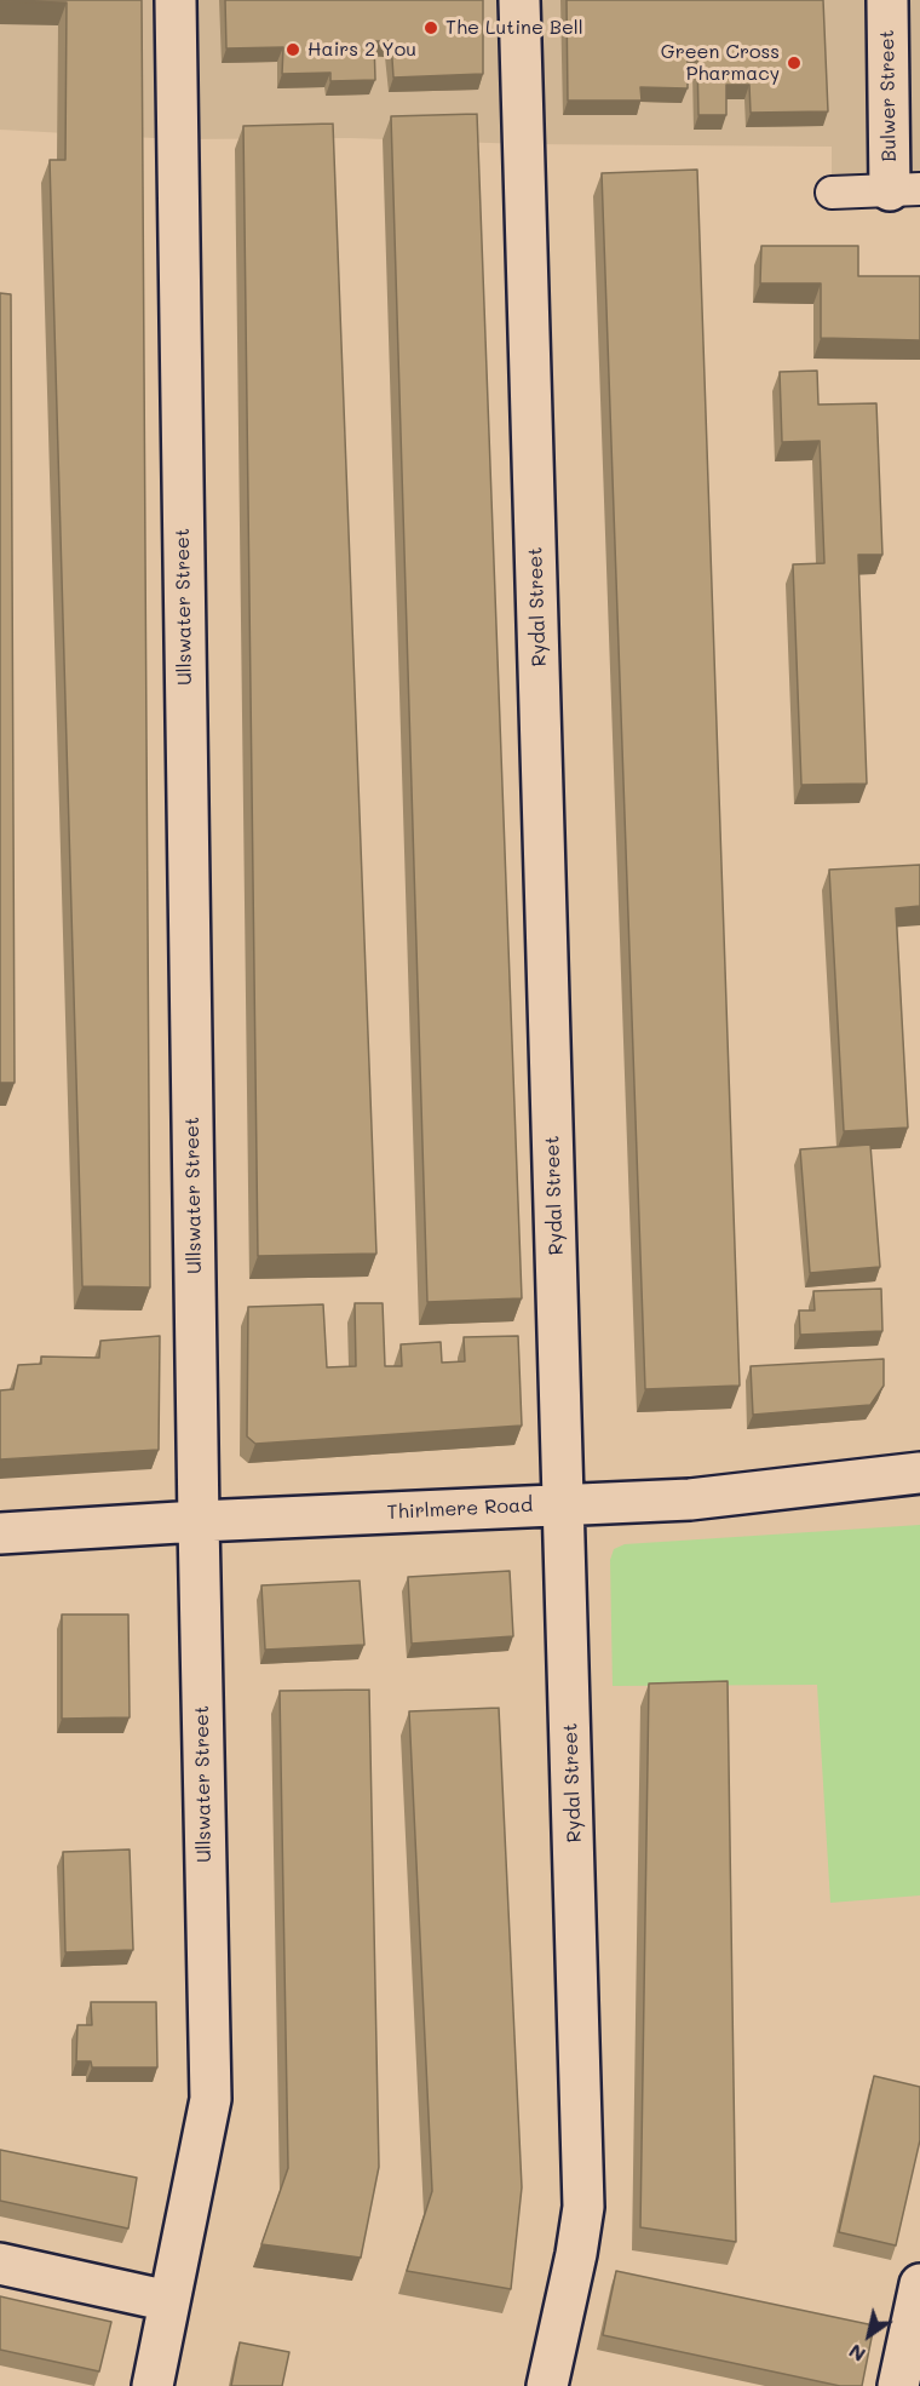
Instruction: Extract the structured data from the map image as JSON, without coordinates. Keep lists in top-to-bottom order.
{
  "streets": {
    "street": [
      "Bulwer Street",
      "Ullswater Street",
      "Rydal Street",
      "Thirlmere Road"
    ]
  },
  "crossings": [
    ["Ullswater Street", "Thirlmere Road"],
    ["Rydal Street", "Thirlmere Road"]
  ],
  "places": ["The Lutine Bell", "Hairs 2 You", "Green Cross Pharmacy"],
  "north": "bottom left"
}
